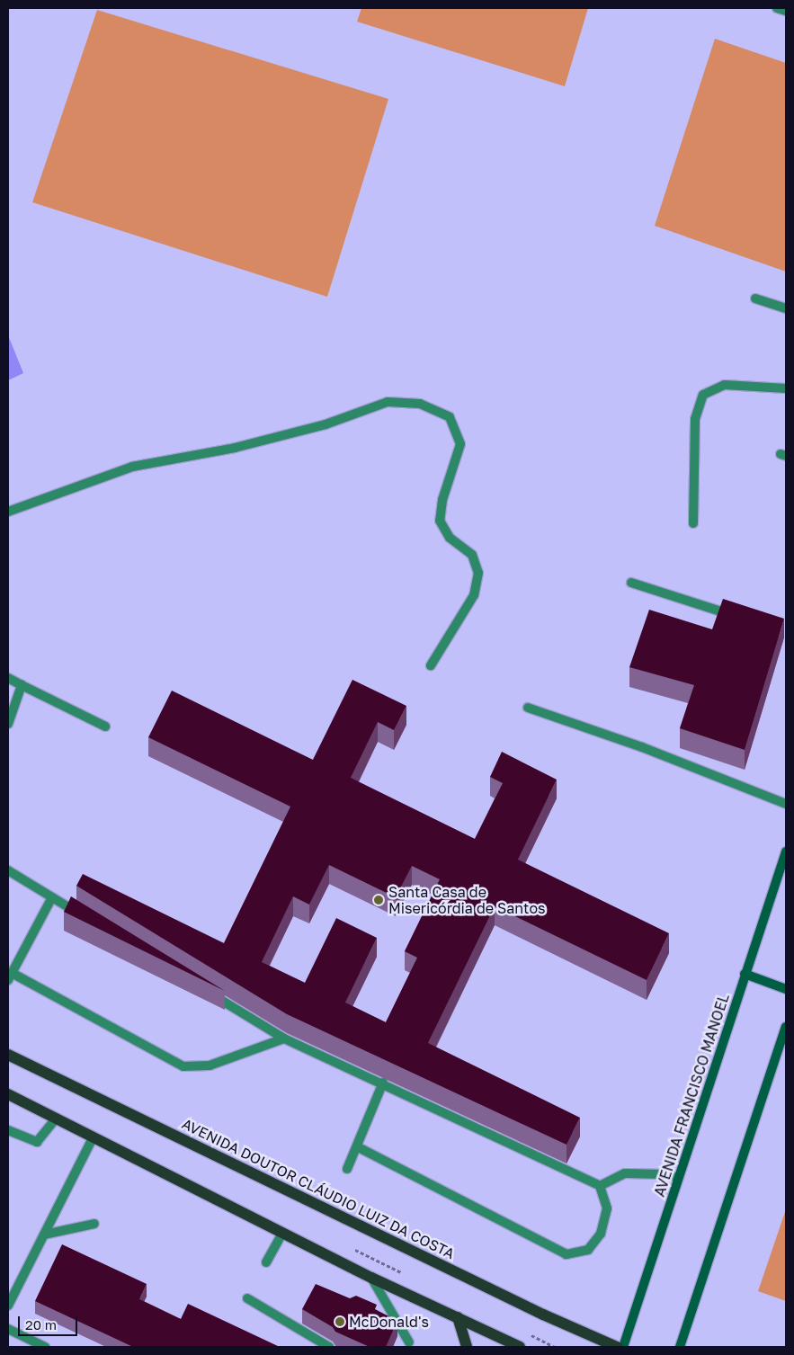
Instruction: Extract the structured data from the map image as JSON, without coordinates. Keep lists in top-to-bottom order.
{
  "streets": {
    "main road": ["AVENIDA DOUTOR CLÁUDIO LUIZ DA COSTA"],
    "street": ["AVENIDA FRANCISCO MANOEL"]
  },
  "places": ["Santa Casa de Misericórdia de Santos", "McDonald's"],
  "scale_bar": "20 m"
}
